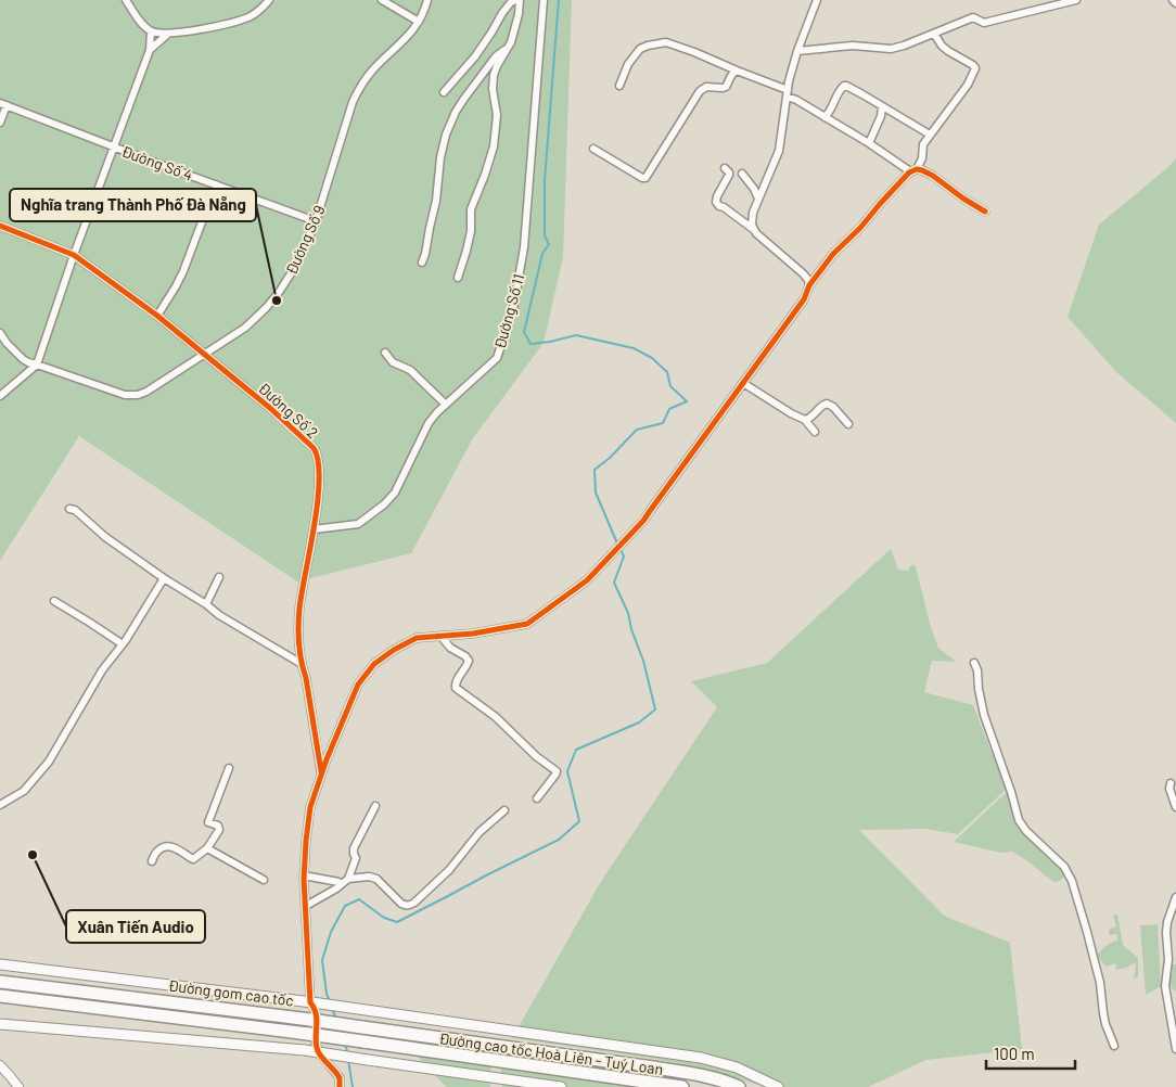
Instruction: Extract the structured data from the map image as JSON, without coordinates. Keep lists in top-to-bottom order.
{
  "streets": {
    "highway": ["Đường cao tốc Hoà Liên - Tuý Loan"],
    "main road": ["Đường gom cao tốc"],
    "street": [
      "Đường Số 4",
      "Đường Số 9",
      "Đường Số 11",
      "Đường Số 2"
    ]
  },
  "crossings": [
    ["Đường Số 4", "Đường Số 9"],
    ["Đường Số 9", "Đường Số 2"],
    ["Đường Số 11", "Đường Số 2"]
  ],
  "places": ["Nghĩa trang Thành Phố Đà Nẵng", "Xuân Tiến Audio"],
  "scale_bar": "100 m"
}
